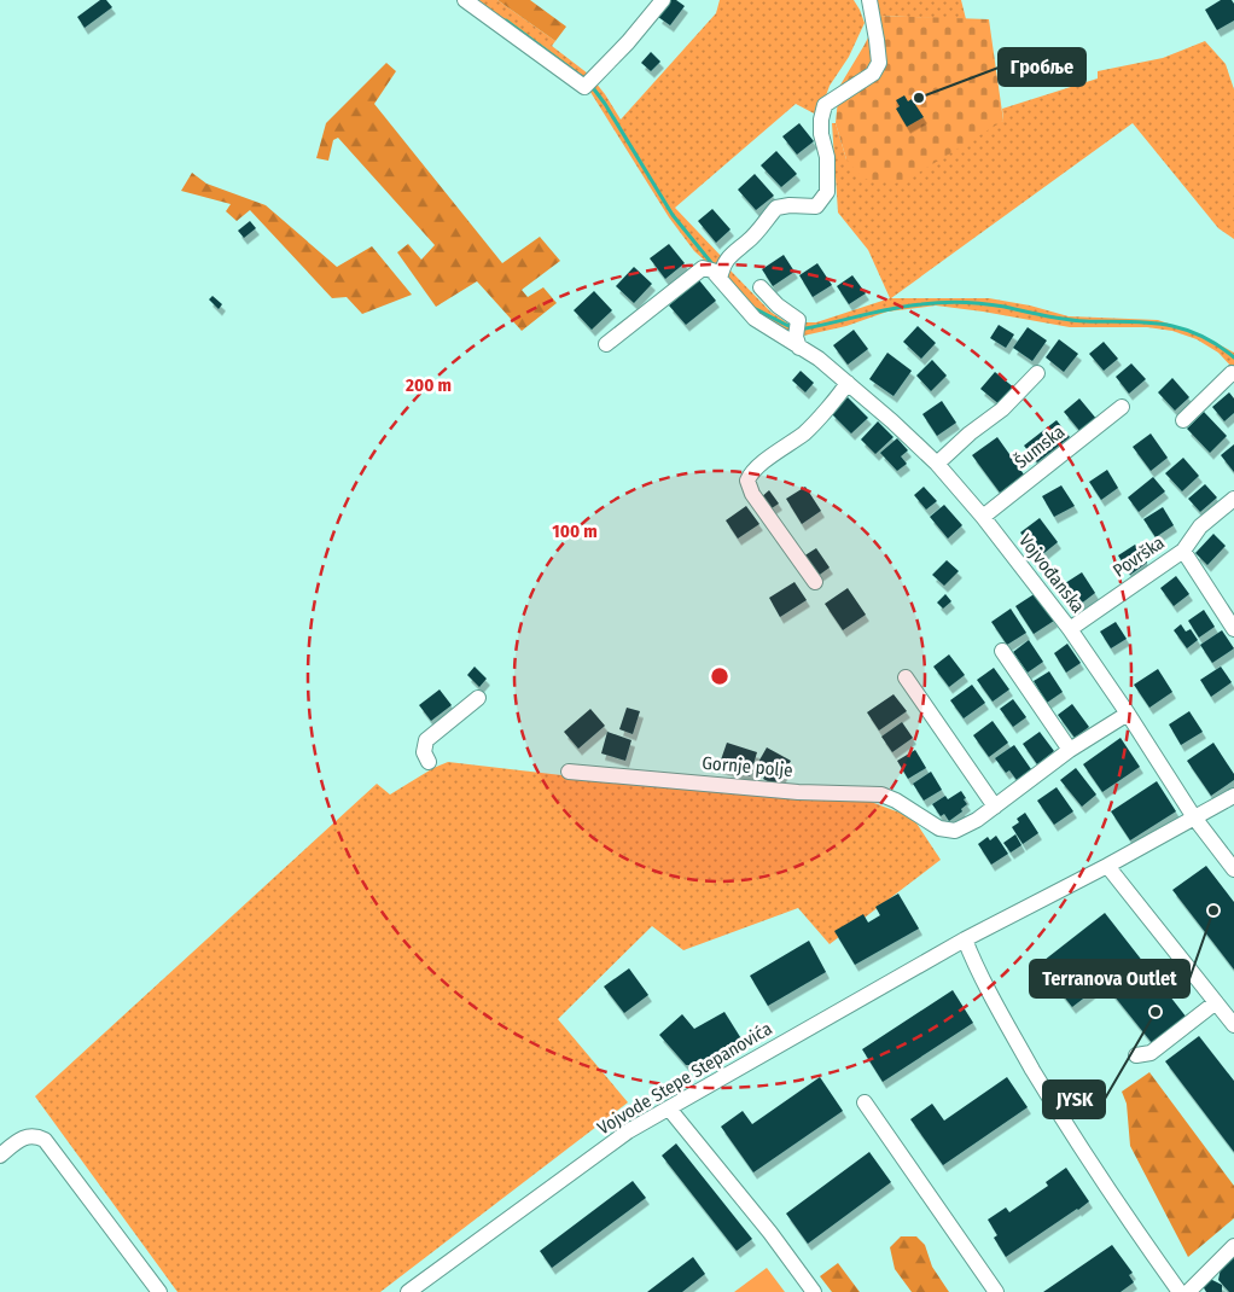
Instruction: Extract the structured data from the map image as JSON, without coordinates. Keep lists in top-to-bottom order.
{
  "streets": {
    "street": [
      "Šumska",
      "Površka",
      "Vojvođanska",
      "Gornje polje",
      "Vojvode Stepe Stepanovića"
    ]
  },
  "crossings": [
    ["Šumska", "Vojvođanska"],
    ["Površka", "Vojvođanska"],
    ["Vojvođanska", "Vojvode Stepe Stepanovića"]
  ],
  "places": ["Гробље", "Terranova Outlet", "JYSK"],
  "rings": ["200 m", "100 m"]
}
